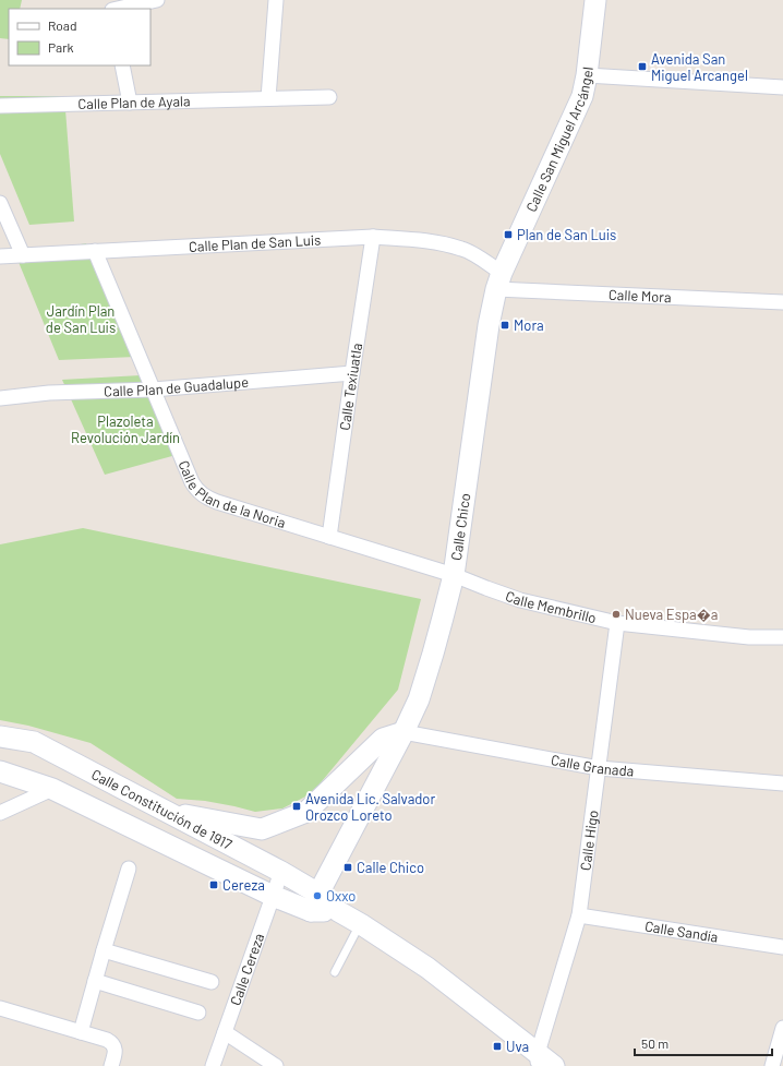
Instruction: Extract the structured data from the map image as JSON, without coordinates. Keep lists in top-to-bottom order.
{
  "streets": {
    "street": [
      "Calle Plan de Ayala",
      "Calle San Miguel Arcángel",
      "Calle Plan de San Luis",
      "Calle Mora",
      "Calle Plan de Guadalupe",
      "Calle Texiuatla",
      "Calle Plan de la Noria",
      "Calle Chico",
      "Calle Membrillo",
      "Calle Granada",
      "Calle Constitución de 1917",
      "Calle Higo",
      "Calle Sandía",
      "Calle Cereza"
    ]
  },
  "crossings": [
    ["Calle San Miguel Arcángel", "Calle Plan de San Luis"],
    ["Calle San Miguel Arcángel", "Calle Mora"],
    ["Calle San Miguel Arcángel", "Calle Chico"],
    ["Calle Plan de San Luis", "Calle Mora"],
    ["Calle Plan de San Luis", "Calle Texiuatla"],
    ["Calle Plan de San Luis", "Calle Plan de la Noria"],
    ["Calle Plan de San Luis", "Calle Chico"],
    ["Calle Mora", "Calle Chico"],
    ["Calle Plan de Guadalupe", "Calle Texiuatla"],
    ["Calle Plan de Guadalupe", "Calle Plan de la Noria"],
    ["Calle Texiuatla", "Calle Plan de la Noria"],
    ["Calle Plan de la Noria", "Calle Chico"],
    ["Calle Plan de la Noria", "Calle Membrillo"],
    ["Calle Chico", "Calle Membrillo"],
    ["Calle Chico", "Calle Granada"],
    ["Calle Chico", "Calle Constitución de 1917"],
    ["Calle Membrillo", "Calle Higo"],
    ["Calle Granada", "Calle Higo"],
    ["Calle Constitución de 1917", "Calle Cereza"],
    ["Calle Higo", "Calle Sandía"]
  ],
  "parks": ["Jardín Plan de San Luis", "Plazoleta Revolución Jardín"],
  "places": {
    "transit": [
      "Avenida San Miguel Arcangel",
      "Plan de San Luis",
      "Mora",
      "Avenida Lic. Salvador Orozco Loreto",
      "Calle Chico",
      "Cereza",
      "Uva"
    ],
    "other": ["Nueva Espa�a", "Oxxo"]
  },
  "legend": ["Road", "Park"],
  "scale_bar": "50 m"
}
